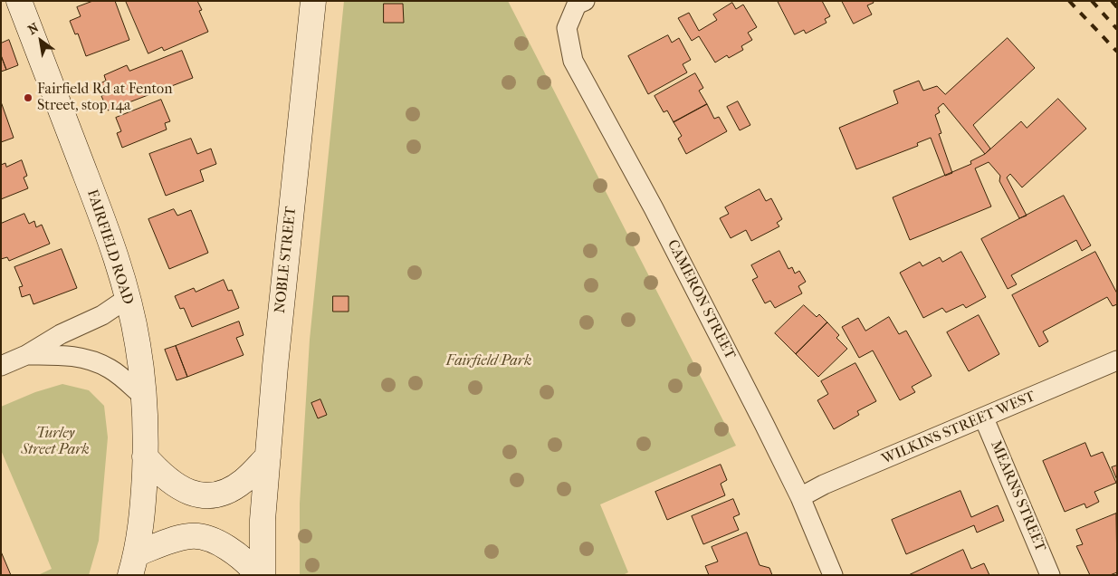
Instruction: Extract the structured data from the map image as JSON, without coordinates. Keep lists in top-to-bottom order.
{
  "streets": {
    "main road": ["FAIRFIELD ROAD", "NOBLE STREET"],
    "street": ["CAMERON STREET", "WILKINS STREET WEST", "MEARNS STREET"]
  },
  "crossings": [
    ["CAMERON STREET", "WILKINS STREET WEST"],
    ["WILKINS STREET WEST", "MEARNS STREET"]
  ],
  "parks": ["Fairfield Park", "Turley Street Park"],
  "places": ["Fairfield Rd at Fenton Street, stop 14a"],
  "north": "top left"
}
